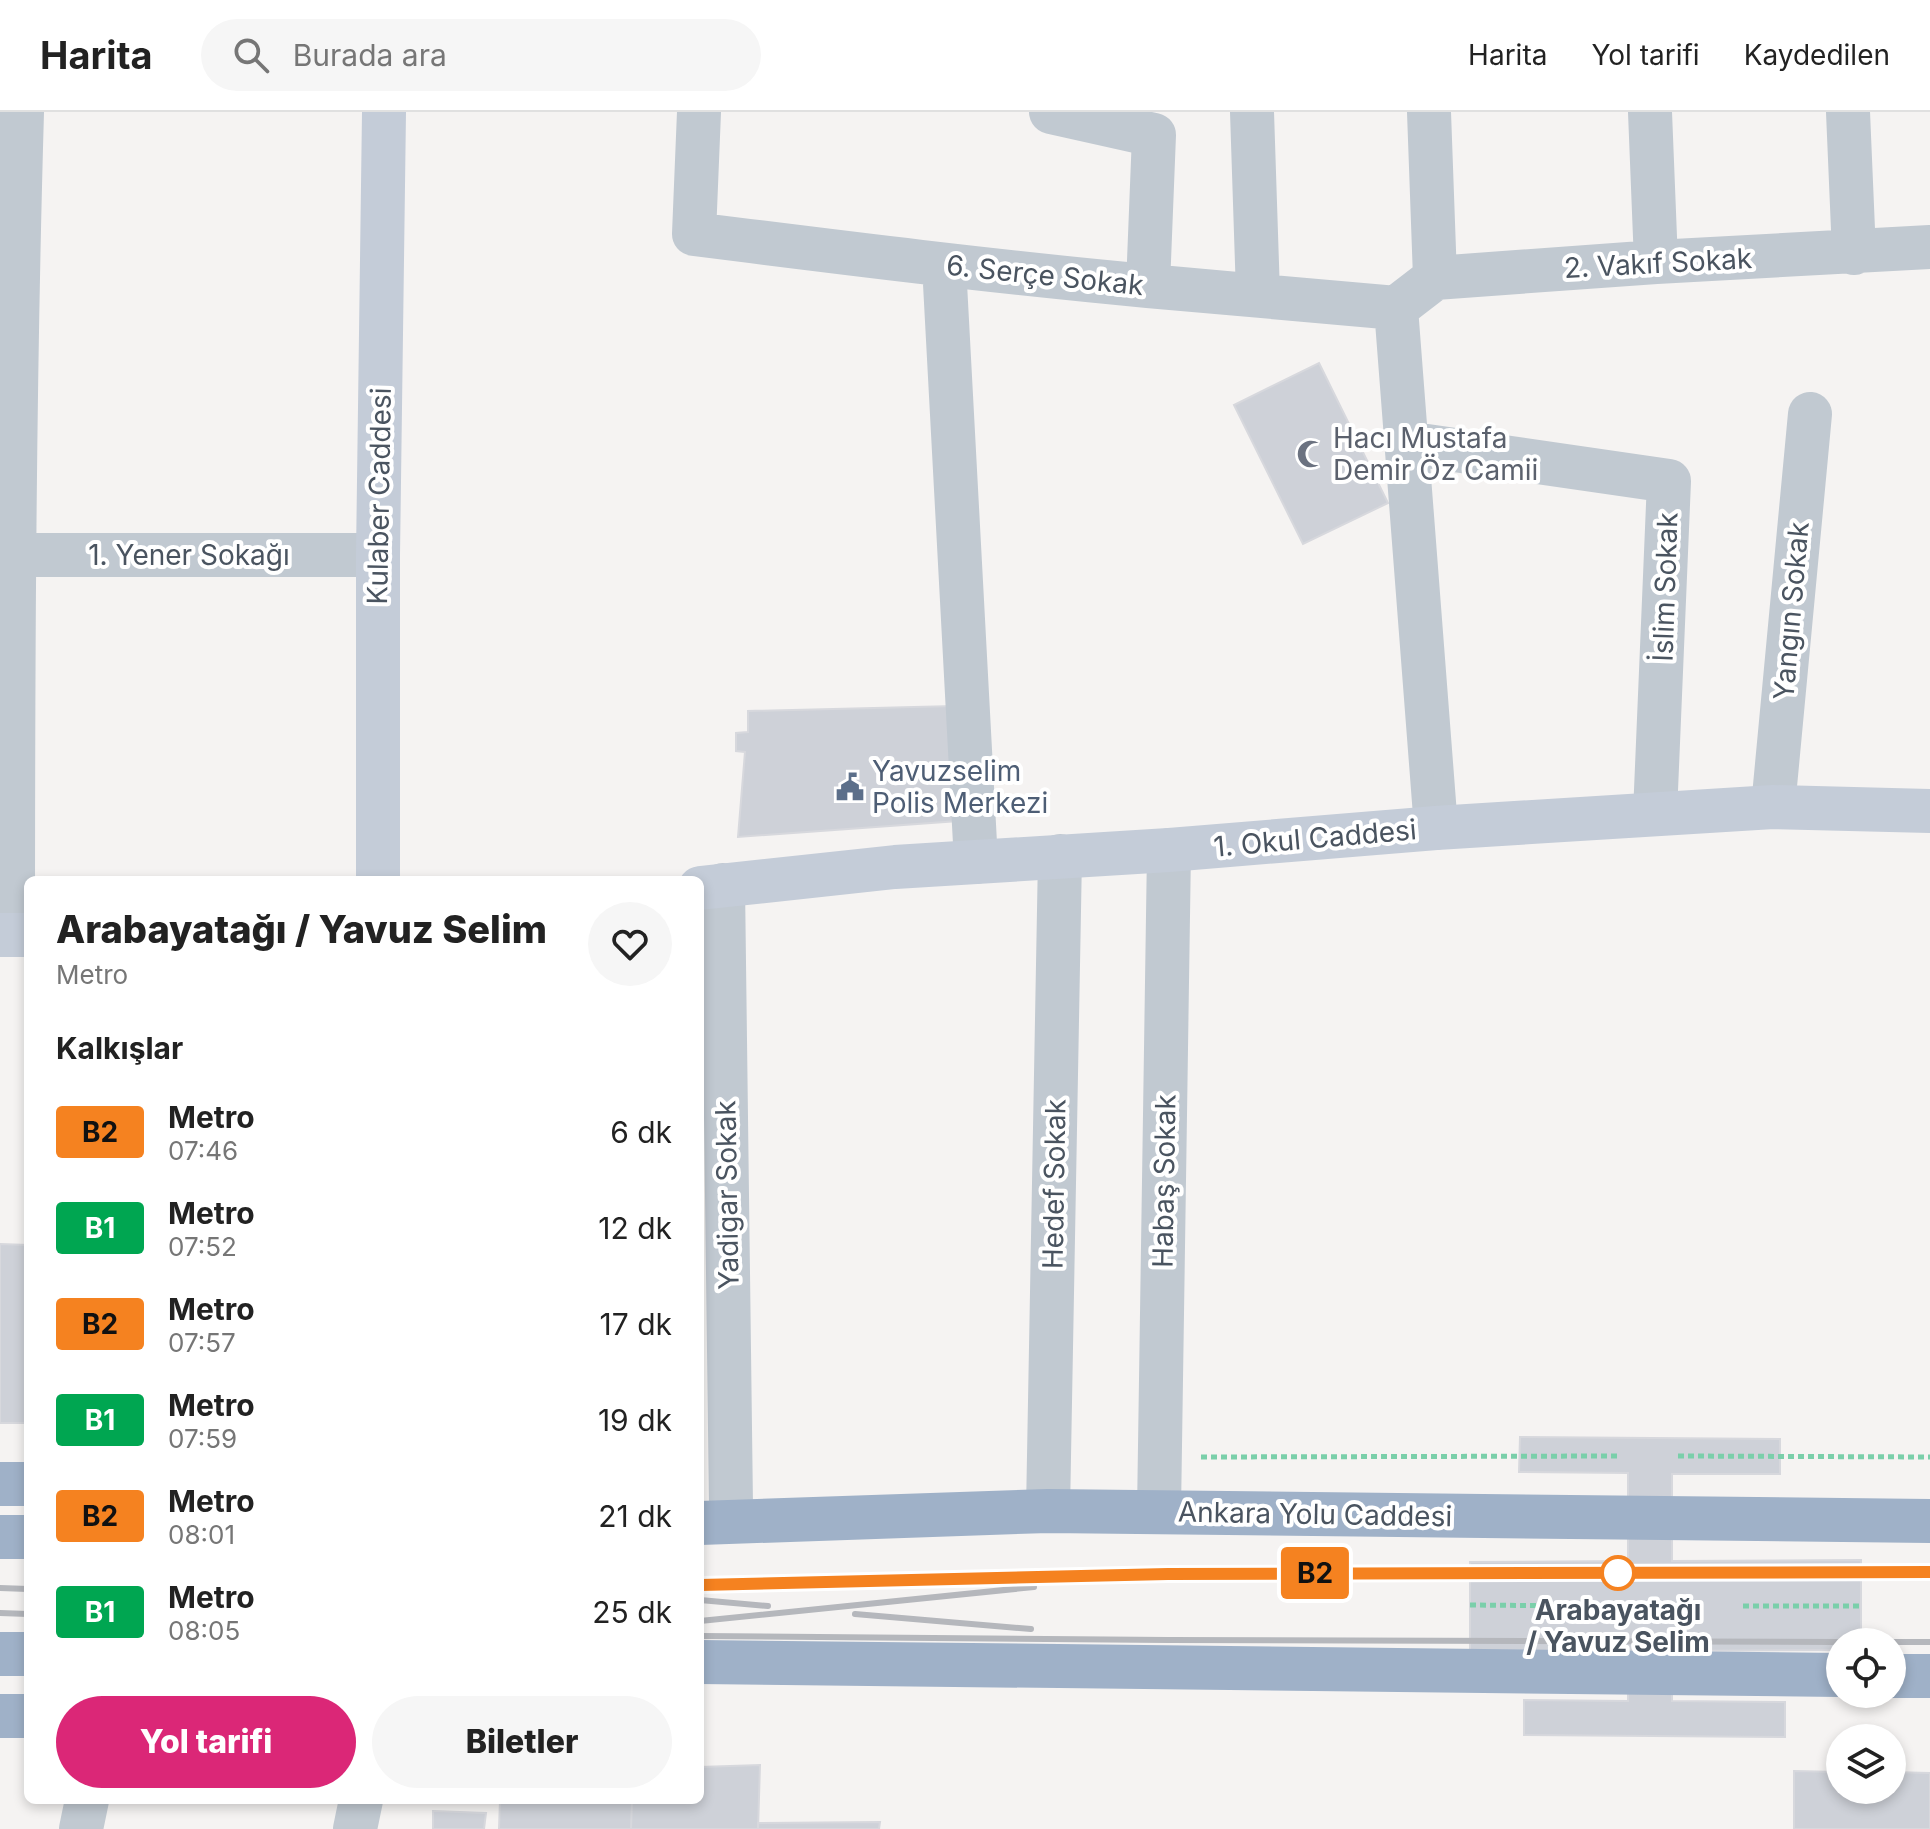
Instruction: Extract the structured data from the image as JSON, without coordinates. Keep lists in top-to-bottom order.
{
  "streets": {
    "highway": ["Ankara Yolu Caddesi"],
    "main road": ["Kulaber Caddesi", "1. Okul Caddesi"],
    "street": [
      "2. Vakıf Sokak",
      "6. Serçe Sokak",
      "1. Yener Sokağı",
      "İslim Sokak",
      "Yangın Sokak",
      "Habaş Sokak",
      "Hedef Sokak",
      "Yadigar Sokak"
    ]
  },
  "crossings": [
    ["Kulaber Caddesi", "1. Yener Sokağı"],
    ["İslim Sokak", "1. Okul Caddesi"],
    ["Yangın Sokak", "1. Okul Caddesi"],
    ["1. Okul Caddesi", "Habaş Sokak"],
    ["1. Okul Caddesi", "Hedef Sokak"],
    ["1. Okul Caddesi", "Yadigar Sokak"],
    ["Habaş Sokak", "Ankara Yolu Caddesi"],
    ["Hedef Sokak", "Ankara Yolu Caddesi"],
    ["Yadigar Sokak", "Ankara Yolu Caddesi"]
  ],
  "places": {
    "mosque": ["Hacı Mustafa Demir Öz Camii"],
    "public building": ["Yavuzselim Polis Merkezi"],
    "other": ["Arabayatağı / Yavuz Selim"]
  },
  "lines": ["metro line B2"],
  "page": {
    "header": "Harita",
    "search": "Burada ara",
    "nav": ["Harita", "Yol tarifi", "Kaydedilen"],
    "on_map": "B2",
    "heading": [
      ["Arabayatağı / Yavuz Selim", "Metro"],
      "Kalkışlar"
    ],
    "list": [
      {
        "mark": "B2",
        "name": "Metro",
        "note": "07:46",
        "value": "6 dk"
      },
      {
        "mark": "B1",
        "name": "Metro",
        "note": "07:52",
        "value": "12 dk"
      },
      {
        "mark": "B2",
        "name": "Metro",
        "note": "07:57",
        "value": "17 dk"
      },
      {
        "mark": "B1",
        "name": "Metro",
        "note": "07:59",
        "value": "19 dk"
      },
      {
        "mark": "B2",
        "name": "Metro",
        "note": "08:01",
        "value": "21 dk"
      },
      {
        "mark": "B1",
        "name": "Metro",
        "note": "08:05",
        "value": "25 dk"
      }
    ],
    "buttons": ["Yol tarifi", "Biletler"]
  }
}
